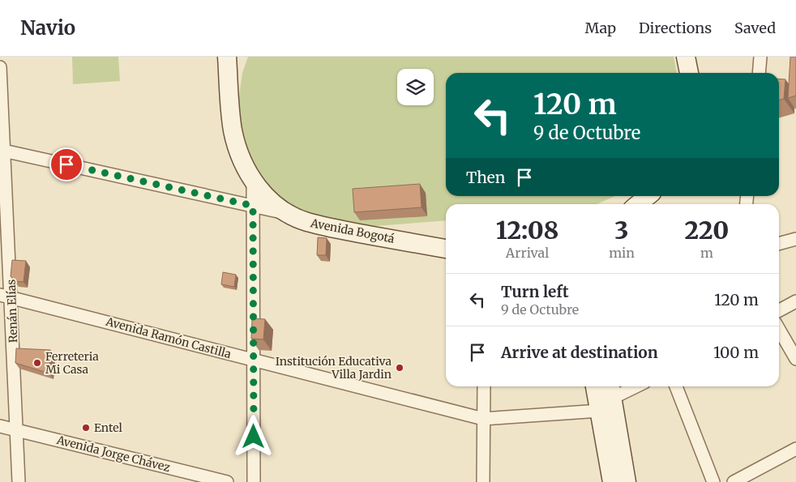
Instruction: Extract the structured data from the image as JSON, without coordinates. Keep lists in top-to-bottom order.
{
  "streets": {
    "street": [
      "Avenida Bogotá",
      "Renán Elías",
      "Avenida Ramón Castilla",
      "Avenida Jorge Chávez"
    ]
  },
  "crossings": [
    ["Renán Elías", "Avenida Ramón Castilla"],
    ["Renán Elías", "Avenida Jorge Chávez"]
  ],
  "places": ["Ferreteria Mi Casa", "Institución Educativa Villa Jardin", "Entel"],
  "page": {
    "header": "Navio",
    "nav": ["Map", "Directions", "Saved"],
    "turn": ["120 m", "9 de Octubre"],
    "then": "Then",
    "eta": [
      "12:08",
      "Arrival",
      "3",
      "min",
      "220",
      "m"
    ],
    "list": [
      {
        "name": "Turn left",
        "note": "9 de Octubre",
        "value": "120 m"
      },
      {
        "name": "Arrive at destination",
        "value": "100 m"
      }
    ]
  }
}
